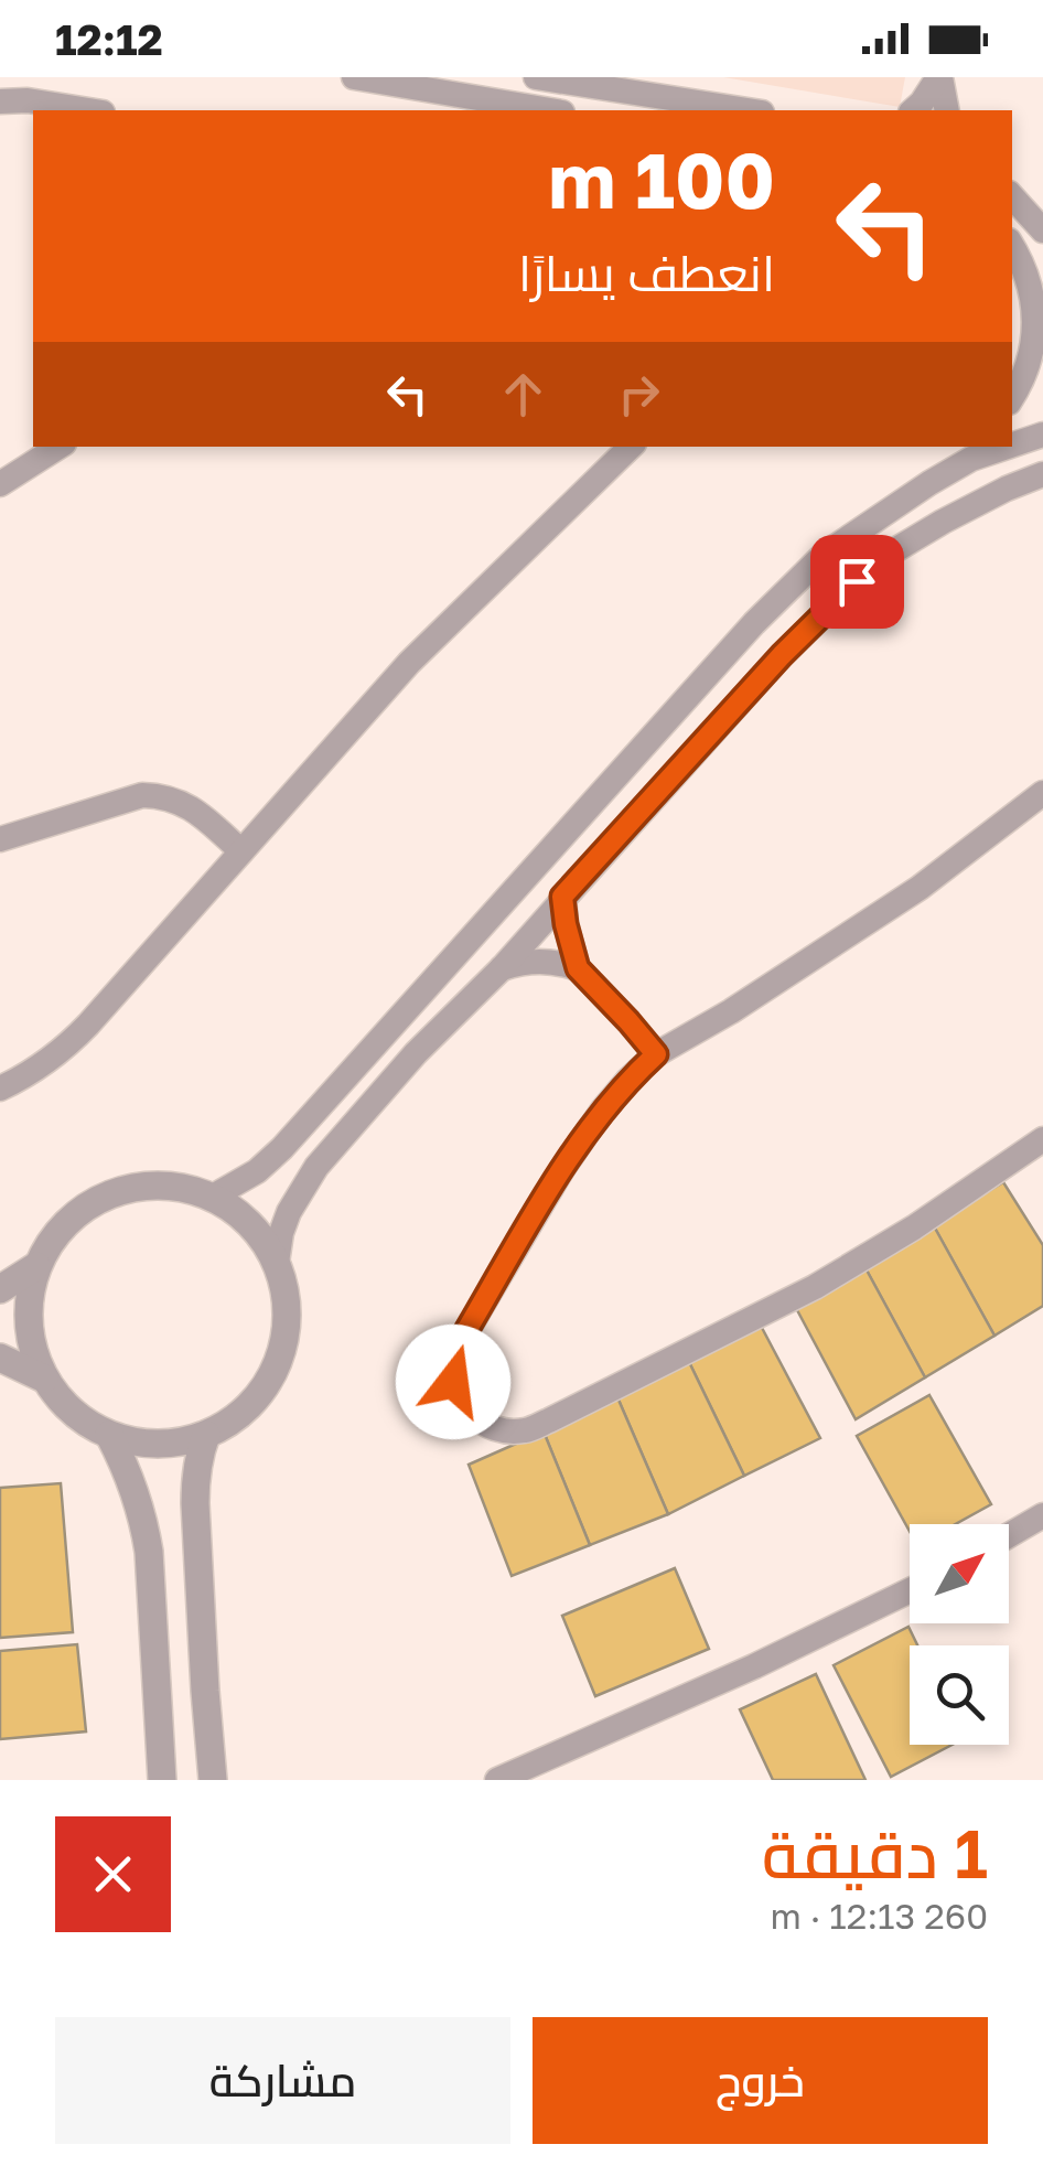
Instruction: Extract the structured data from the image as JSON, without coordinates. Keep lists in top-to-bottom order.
{
  "north": "top right",
  "page": {
    "status": "12:12",
    "turn": ["100 m", "انعطف يسارًا"],
    "heading": ["1 دقيقة", "260 m · 12:13"],
    "buttons": ["خروج", "مشاركة"]
  }
}
